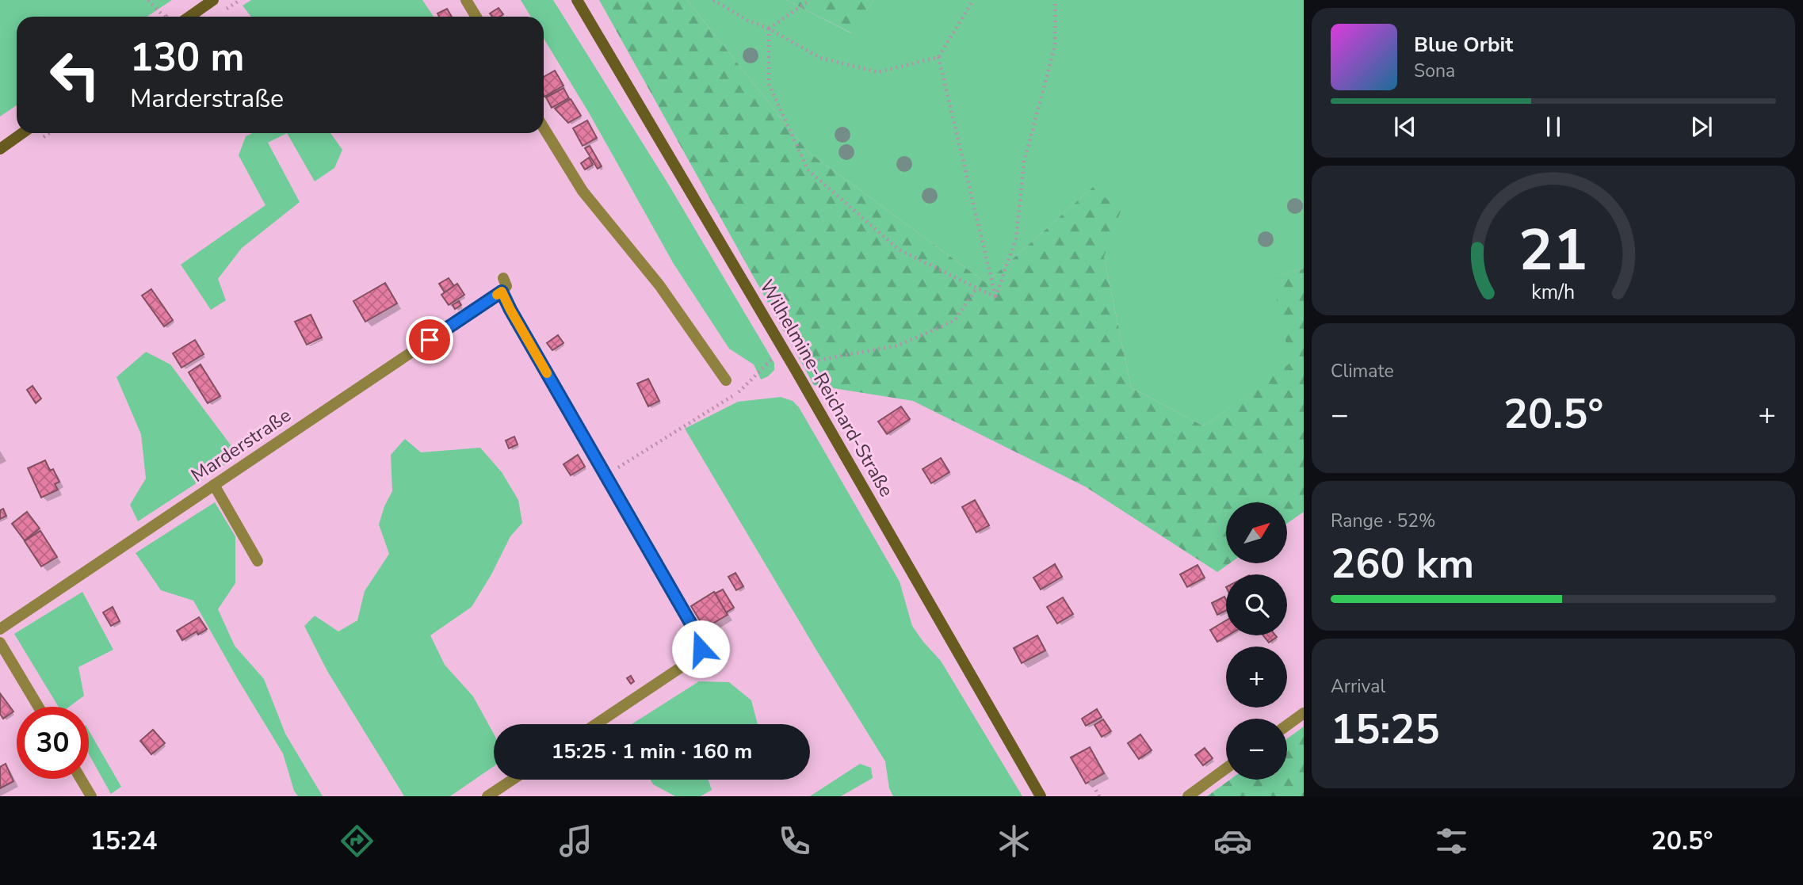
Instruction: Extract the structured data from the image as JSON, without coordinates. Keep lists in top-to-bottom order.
{
  "streets": {
    "street": ["Wilhelmine-Reichard-Straße", "Marderstraße"]
  },
  "north": "top right",
  "page": {
    "turn": ["130 m", "Marderstraße"],
    "song": ["Blue Orbit", "Sona"],
    "tile": [
      "Climate",
      ["Range · 52%", "260 km"],
      ["Arrival", "15:25"]
    ],
    "heat": ["−", "20.5°", "+"],
    "map_buttons": ["+", "−"],
    "limit": "30",
    "trip": "15:25 · 1 min · 160 m",
    "tabs": ["15:24", "20.5°"],
    "gauge": ["21", "km/h"]
  }
}
